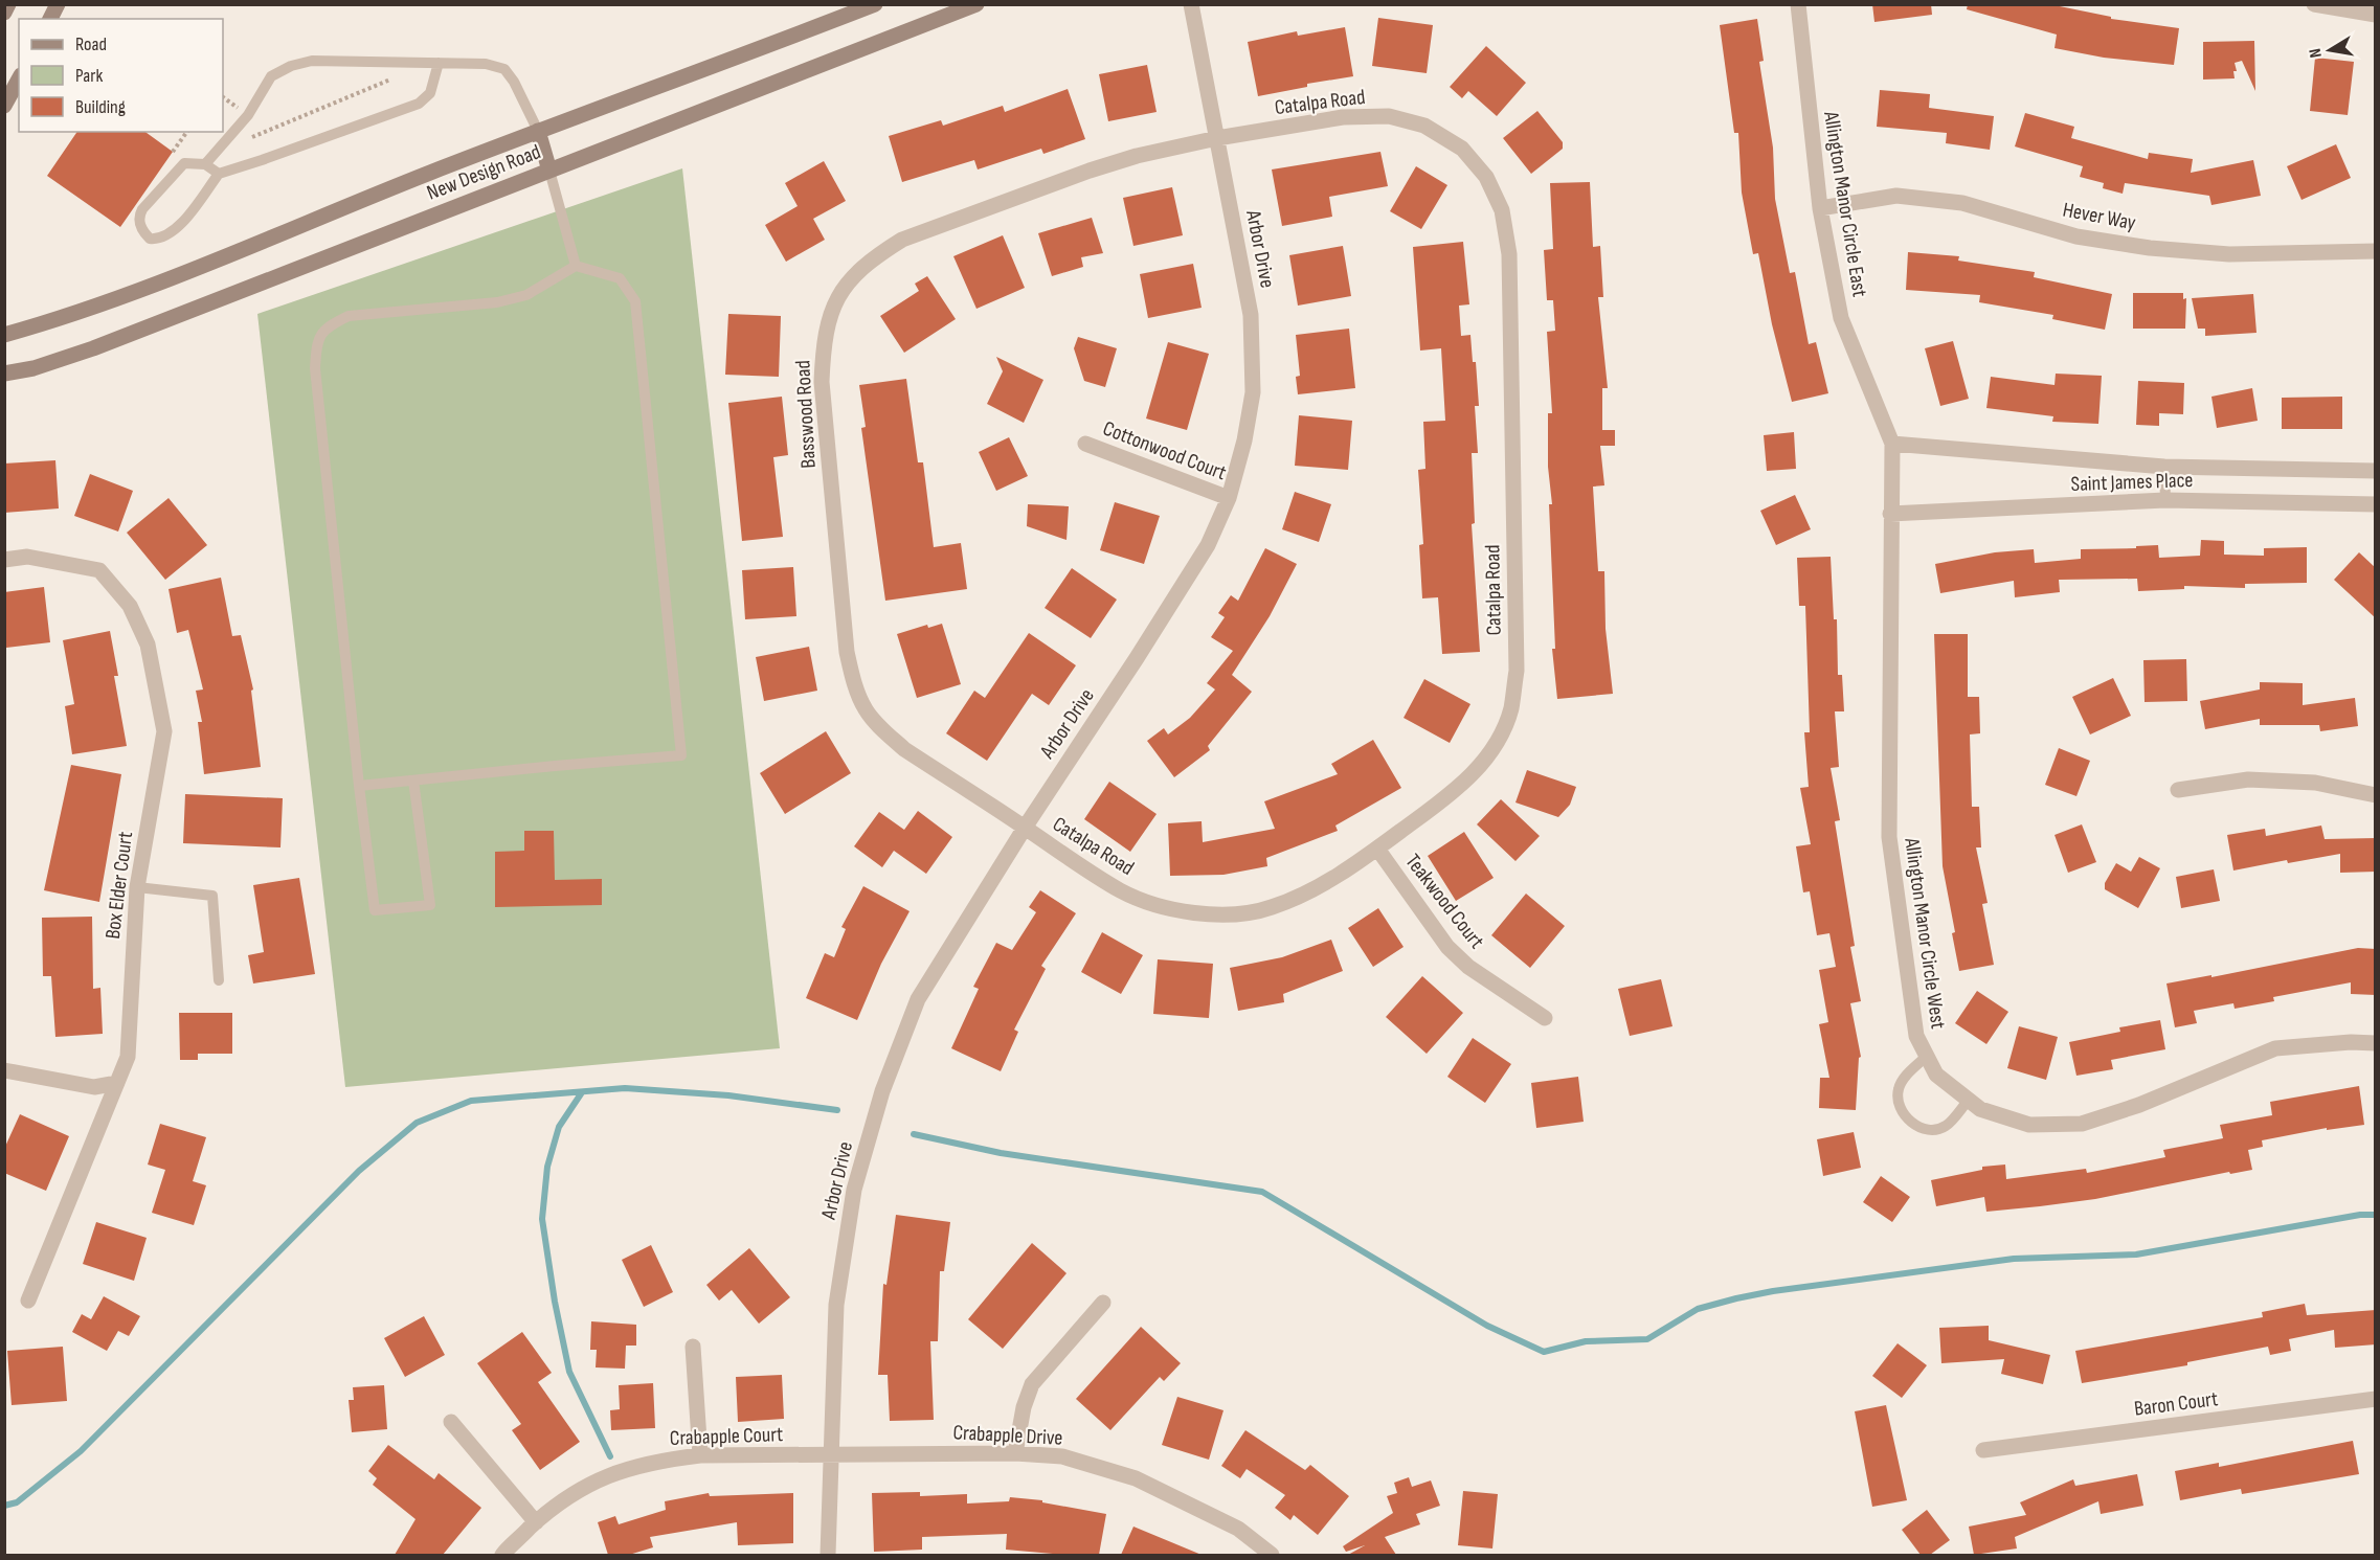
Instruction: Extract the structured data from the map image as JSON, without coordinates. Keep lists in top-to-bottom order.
{
  "streets": {
    "main road": ["New Design Road"],
    "street": [
      "Catalpa Road",
      "Allington Manor Circle East",
      "Hever Way",
      "Arbor Drive",
      "Basswood Road",
      "Cottonwood Court",
      "Saint James Place",
      "Box Elder Court",
      "Teakwood Court",
      "Allington Manor Circle West",
      "Baron Court",
      "Crabapple Drive",
      "Crabapple Court"
    ]
  },
  "crossings": [
    ["Catalpa Road", "Arbor Drive"],
    ["Catalpa Road", "Basswood Road"],
    ["Catalpa Road", "Teakwood Court"],
    ["Allington Manor Circle East", "Hever Way"],
    ["Allington Manor Circle East", "Saint James Place"],
    ["Allington Manor Circle East", "Allington Manor Circle West"],
    ["Arbor Drive", "Basswood Road"],
    ["Arbor Drive", "Cottonwood Court"],
    ["Arbor Drive", "Crabapple Drive"],
    ["Arbor Drive", "Crabapple Court"],
    ["Saint James Place", "Allington Manor Circle West"],
    ["Crabapple Drive", "Crabapple Court"]
  ],
  "legend": ["Road", "Park", "Building"],
  "north": "left"
}
